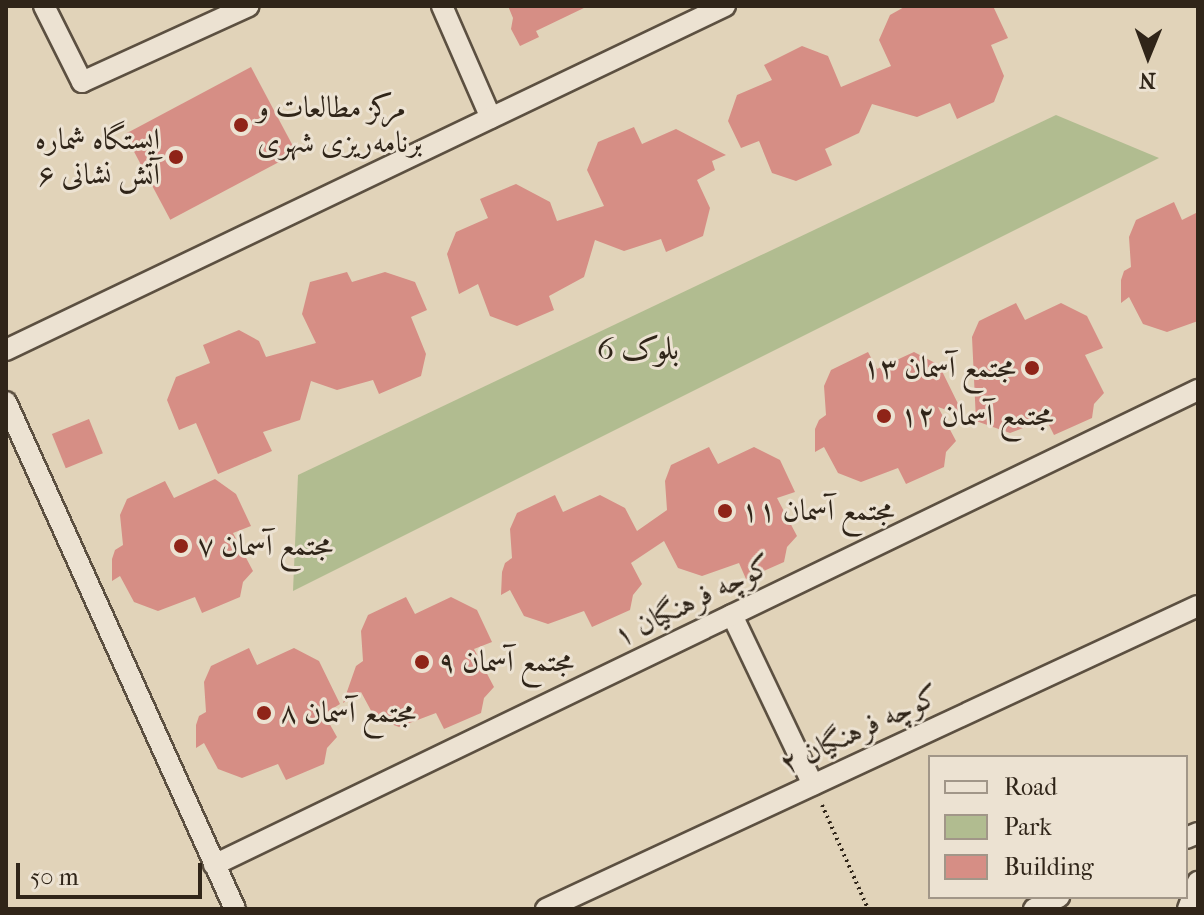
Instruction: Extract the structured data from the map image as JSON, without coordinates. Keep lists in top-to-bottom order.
{
  "streets": {
    "street": ["کوچه فرهنگیان ۱", "کوچه فرهنگیان ۲"]
  },
  "districts": ["بلوک 6"],
  "places": [
    "مرکز مطالعات و برنامه‌ریزی شهری",
    "ایستگاه شماره ۶ آتش نشانی",
    "مجتمع آسمان ۱۳",
    "مجتمع آسمان ۱۲",
    "مجتمع آسمان ۱۱",
    "مجتمع آسمان ۷",
    "مجتمع آسمان ۹",
    "مجتمع آسمان ۸"
  ],
  "legend": ["Road", "Park", "Building"],
  "scale_bar": "50 m",
  "north": "bottom"
}
